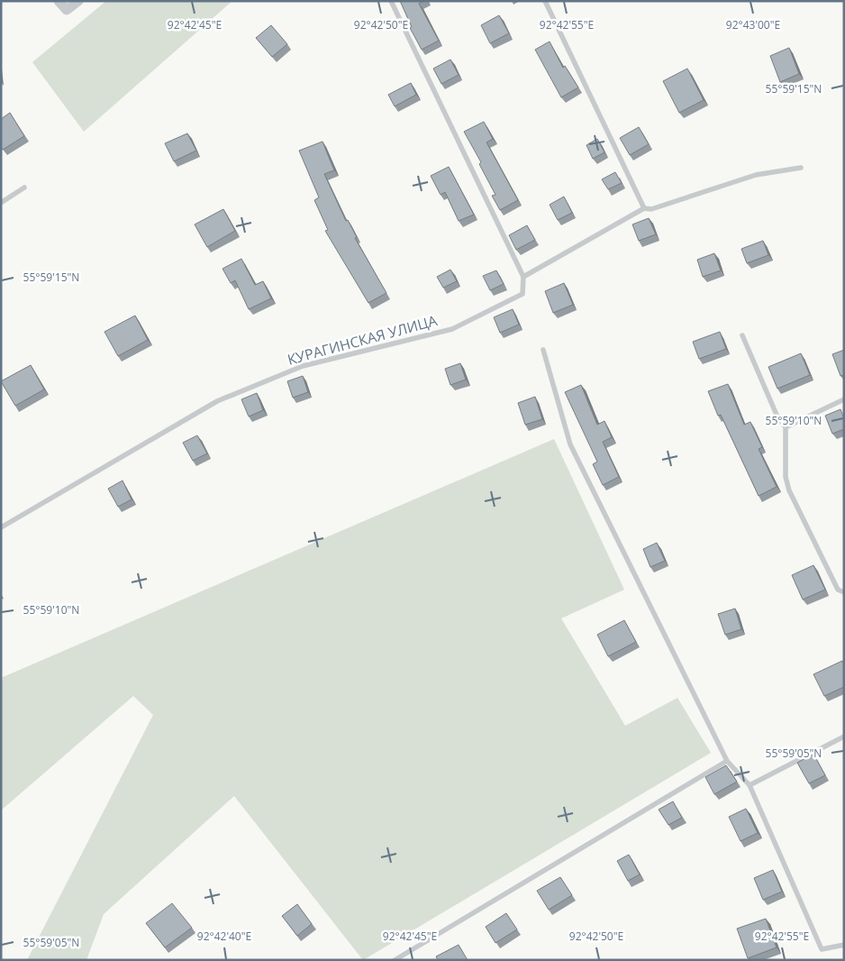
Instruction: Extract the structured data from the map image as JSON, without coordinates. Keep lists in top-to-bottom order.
{
  "streets": {
    "lane": ["КУРАГИНСКАЯ УЛИЦА"]
  },
  "coordinates": [
    "92°42'45\"E",
    "92°42'50\"E",
    "92°42'55\"E",
    "92°43'00\"E",
    "55°59'15\"N",
    "55°59'10\"N",
    "55°59'05\"N",
    "92°42'40\"E"
  ]
}
